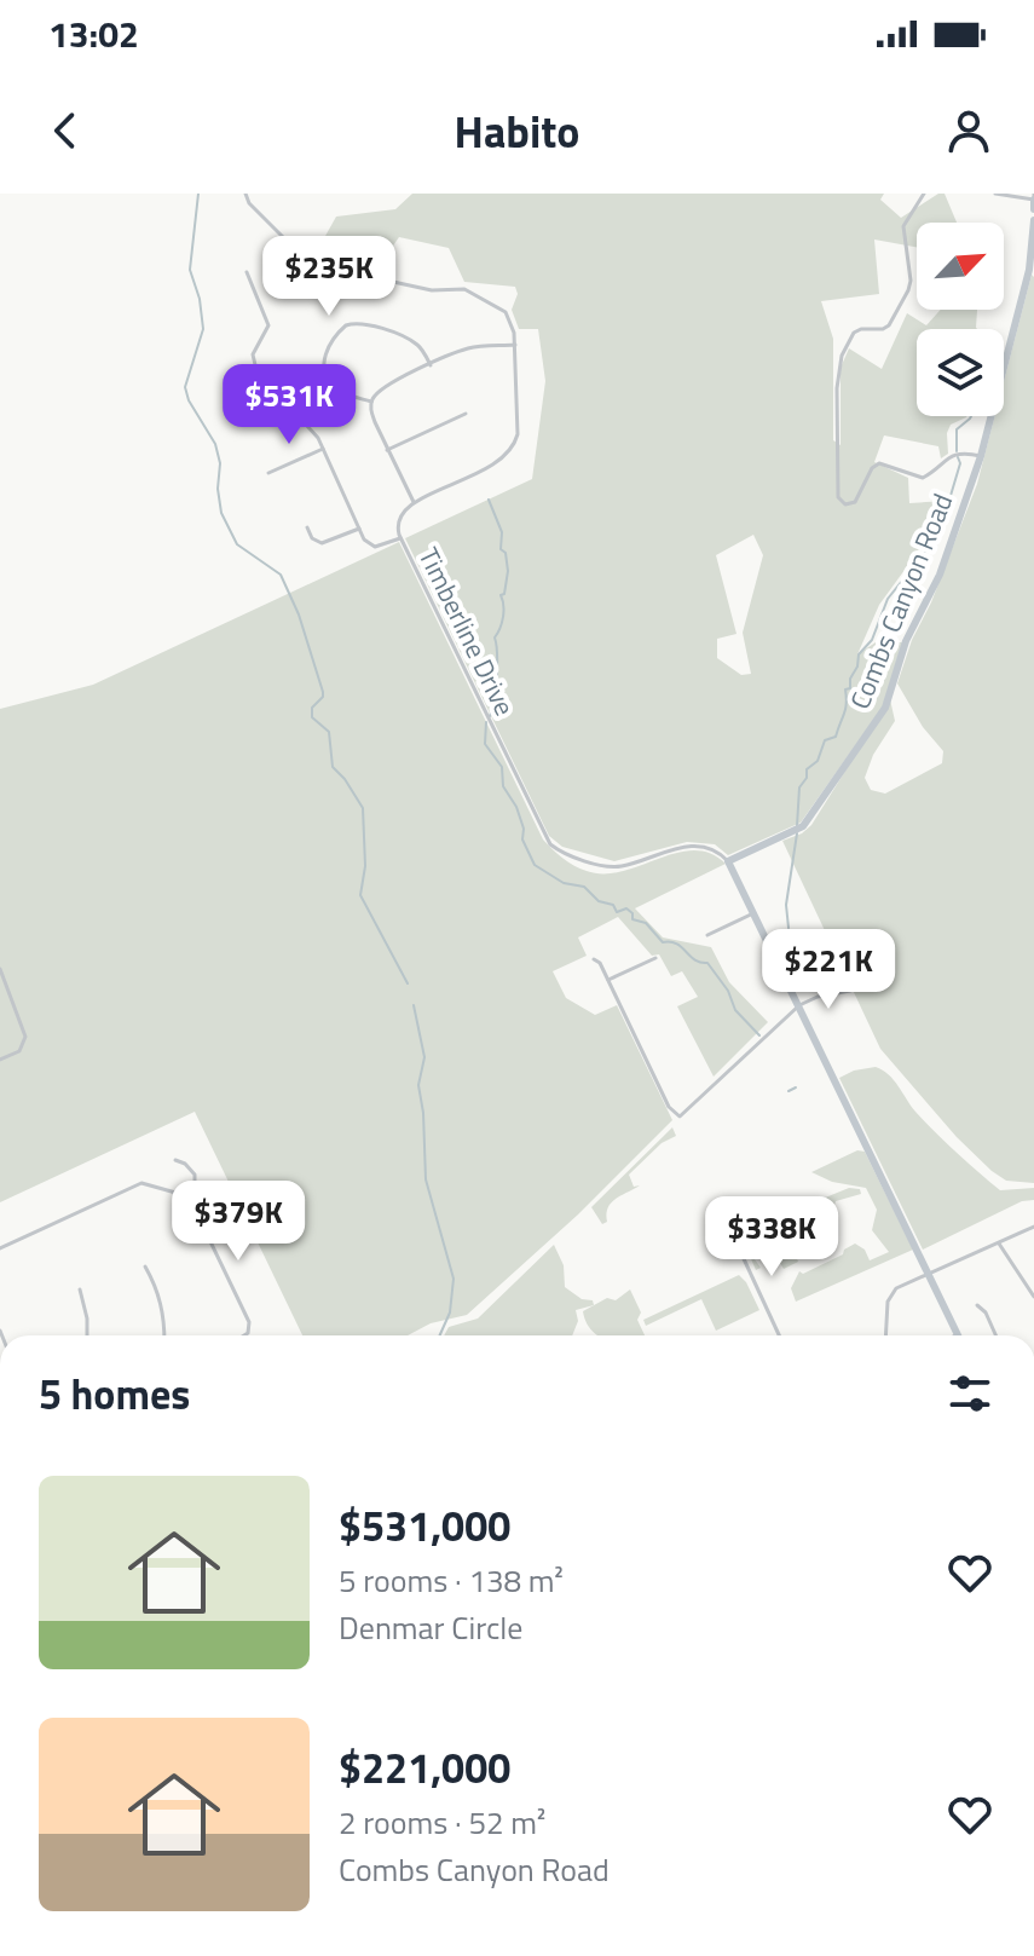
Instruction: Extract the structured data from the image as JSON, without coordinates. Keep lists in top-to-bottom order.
{
  "streets": {
    "street": ["Combs Canyon Road", "Timberline Drive"]
  },
  "crossings": [
    ["Combs Canyon Road", "Timberline Drive"]
  ],
  "north": "top right",
  "page": {
    "status": "13:02",
    "header": "Habito",
    "price": [
      "$235K",
      "$531K",
      "$221K",
      "$379K",
      "$338K"
    ],
    "heading": "5 homes",
    "list": [
      {
        "name": "$531,000",
        "note": "5 rooms · 138 m² · Denmar Circle"
      },
      {
        "name": "$221,000",
        "note": "2 rooms · 52 m² · Combs Canyon Road"
      }
    ]
  }
}
